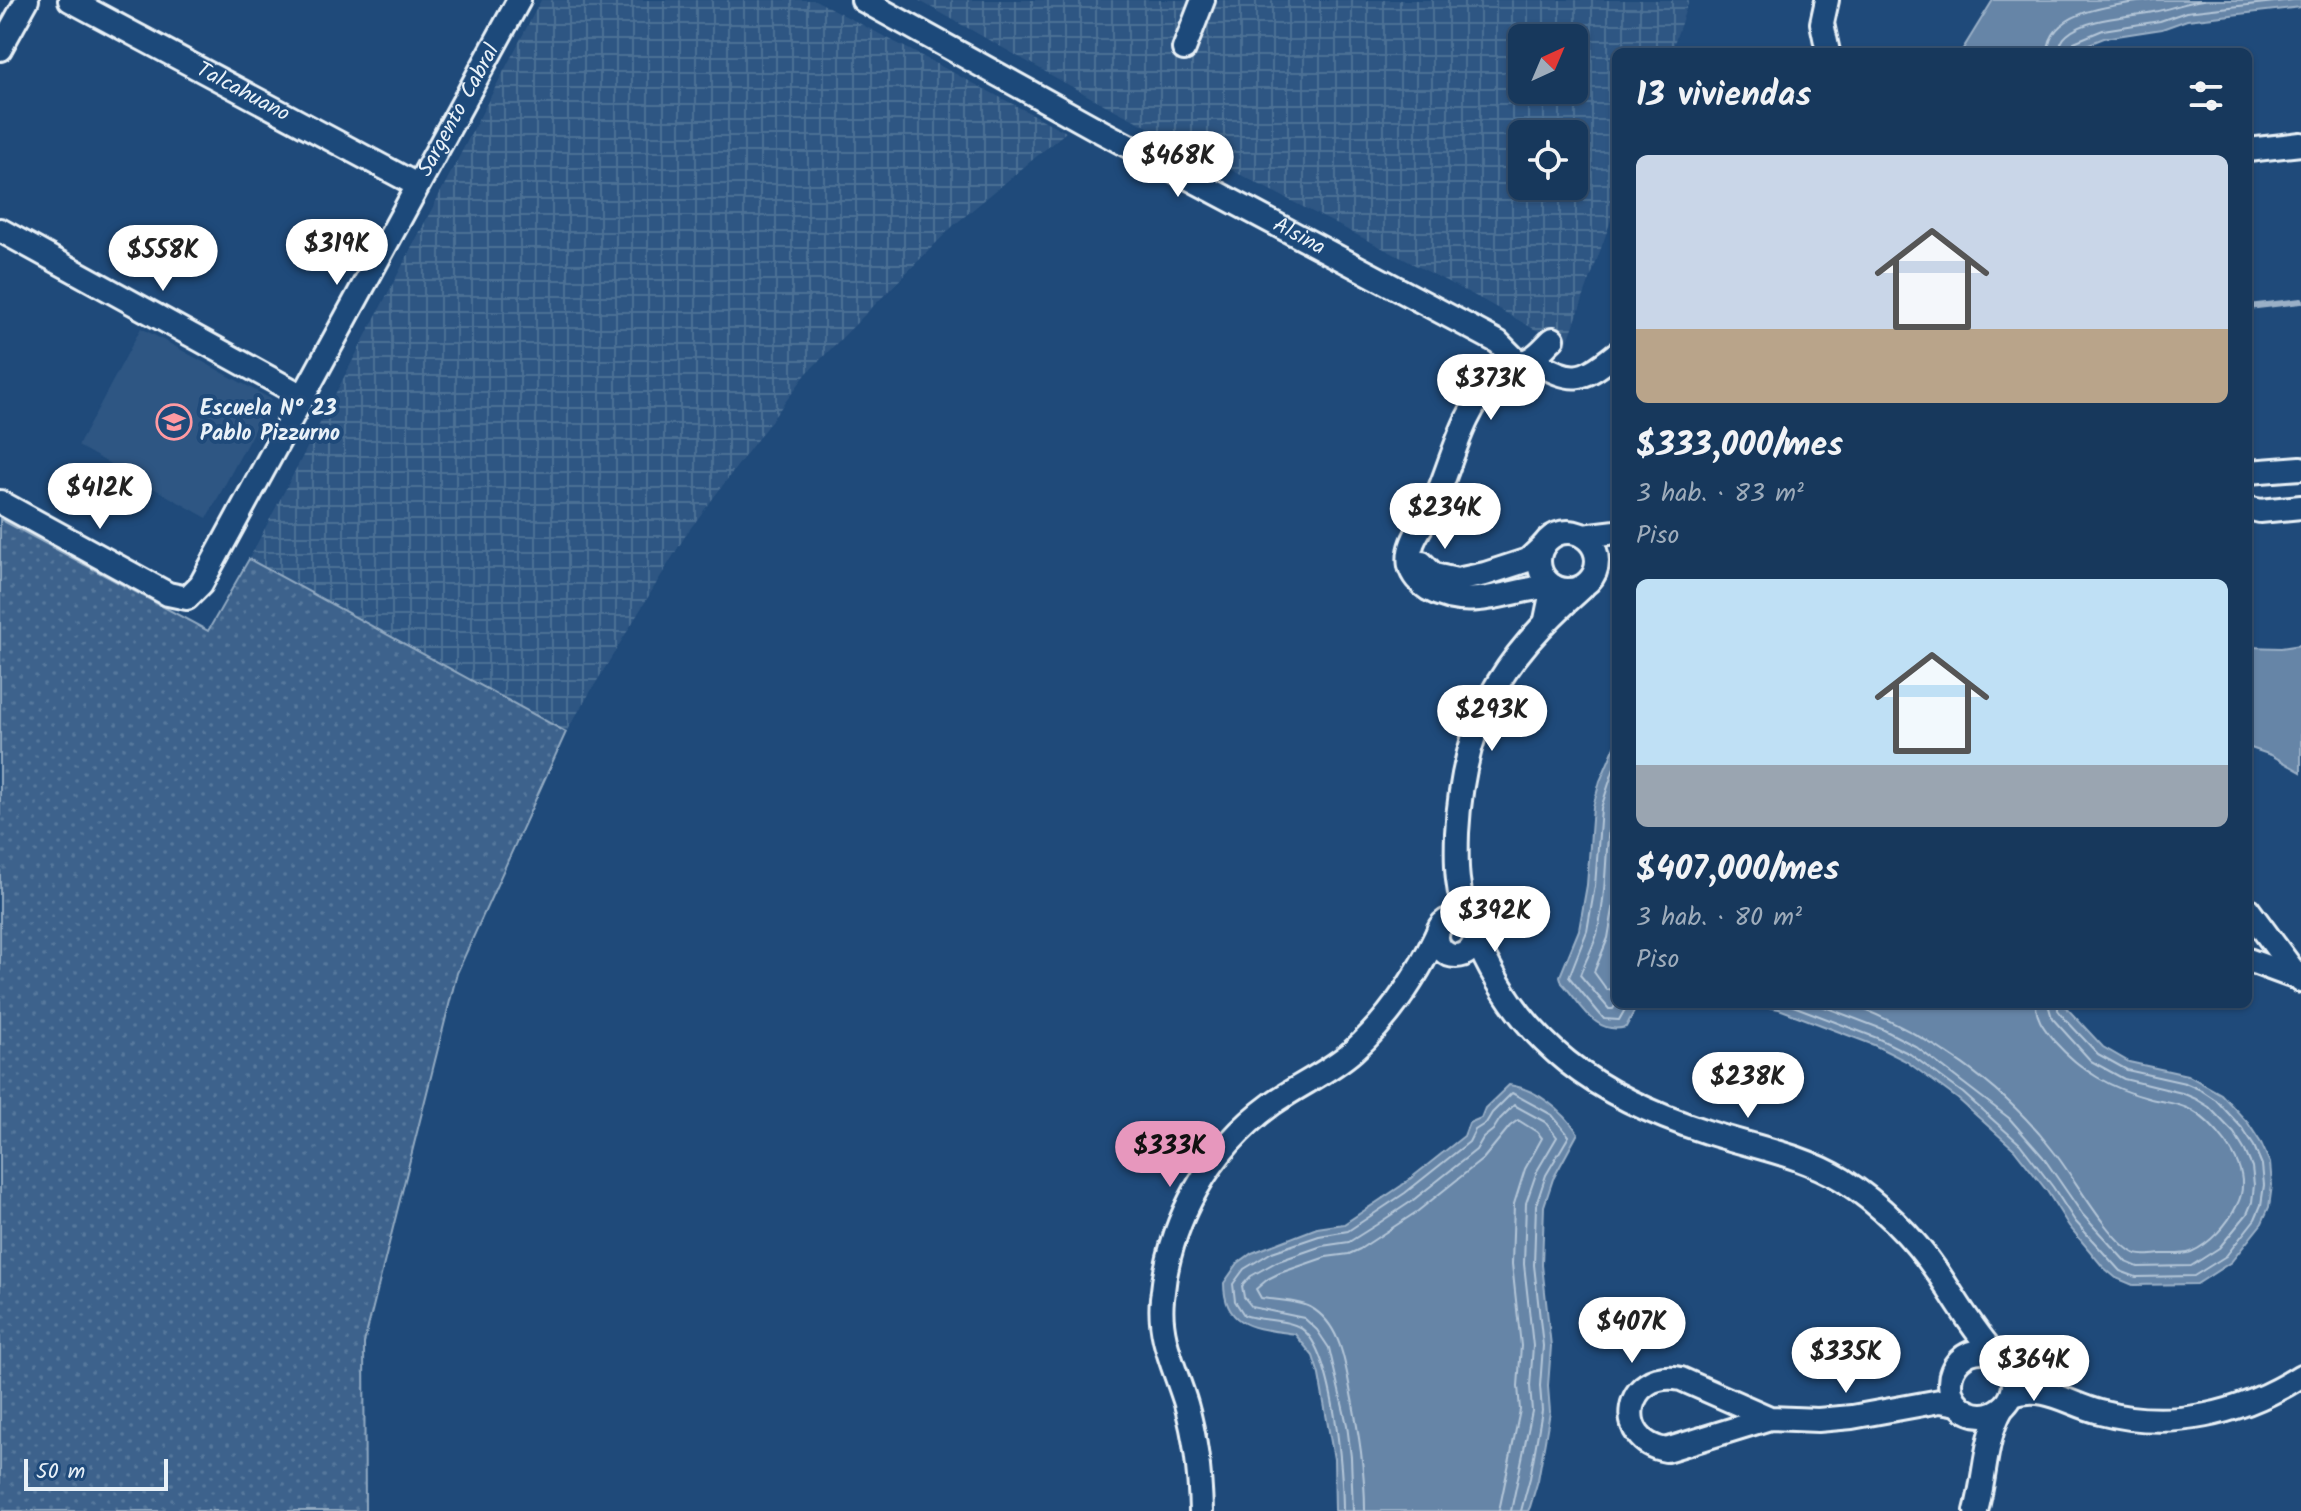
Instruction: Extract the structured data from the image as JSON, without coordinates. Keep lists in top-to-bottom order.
{
  "streets": {
    "street": ["Talcahuano", "Sargento Cabral", "Alsina"]
  },
  "crossings": [
    ["Talcahuano", "Sargento Cabral"]
  ],
  "places": {
    "school or university": ["Escuela N° 23 Pablo Pizzurno"]
  },
  "scale_bar": "50 m",
  "north": "top right",
  "page": {
    "heading": "13 viviendas",
    "price": [
      "$468K",
      "$319K",
      "$558K",
      "$373K",
      "$412K",
      "$234K",
      "$293K",
      "$392K",
      "$238K",
      "$333K",
      "$407K",
      "$335K",
      "$364K"
    ],
    "list": [
      {
        "name": "$333,000/mes",
        "note": "3 hab. · 83 m² · Piso"
      },
      {
        "name": "$407,000/mes",
        "note": "3 hab. · 80 m² · Piso"
      }
    ],
    "scale": "50 m"
  }
}
